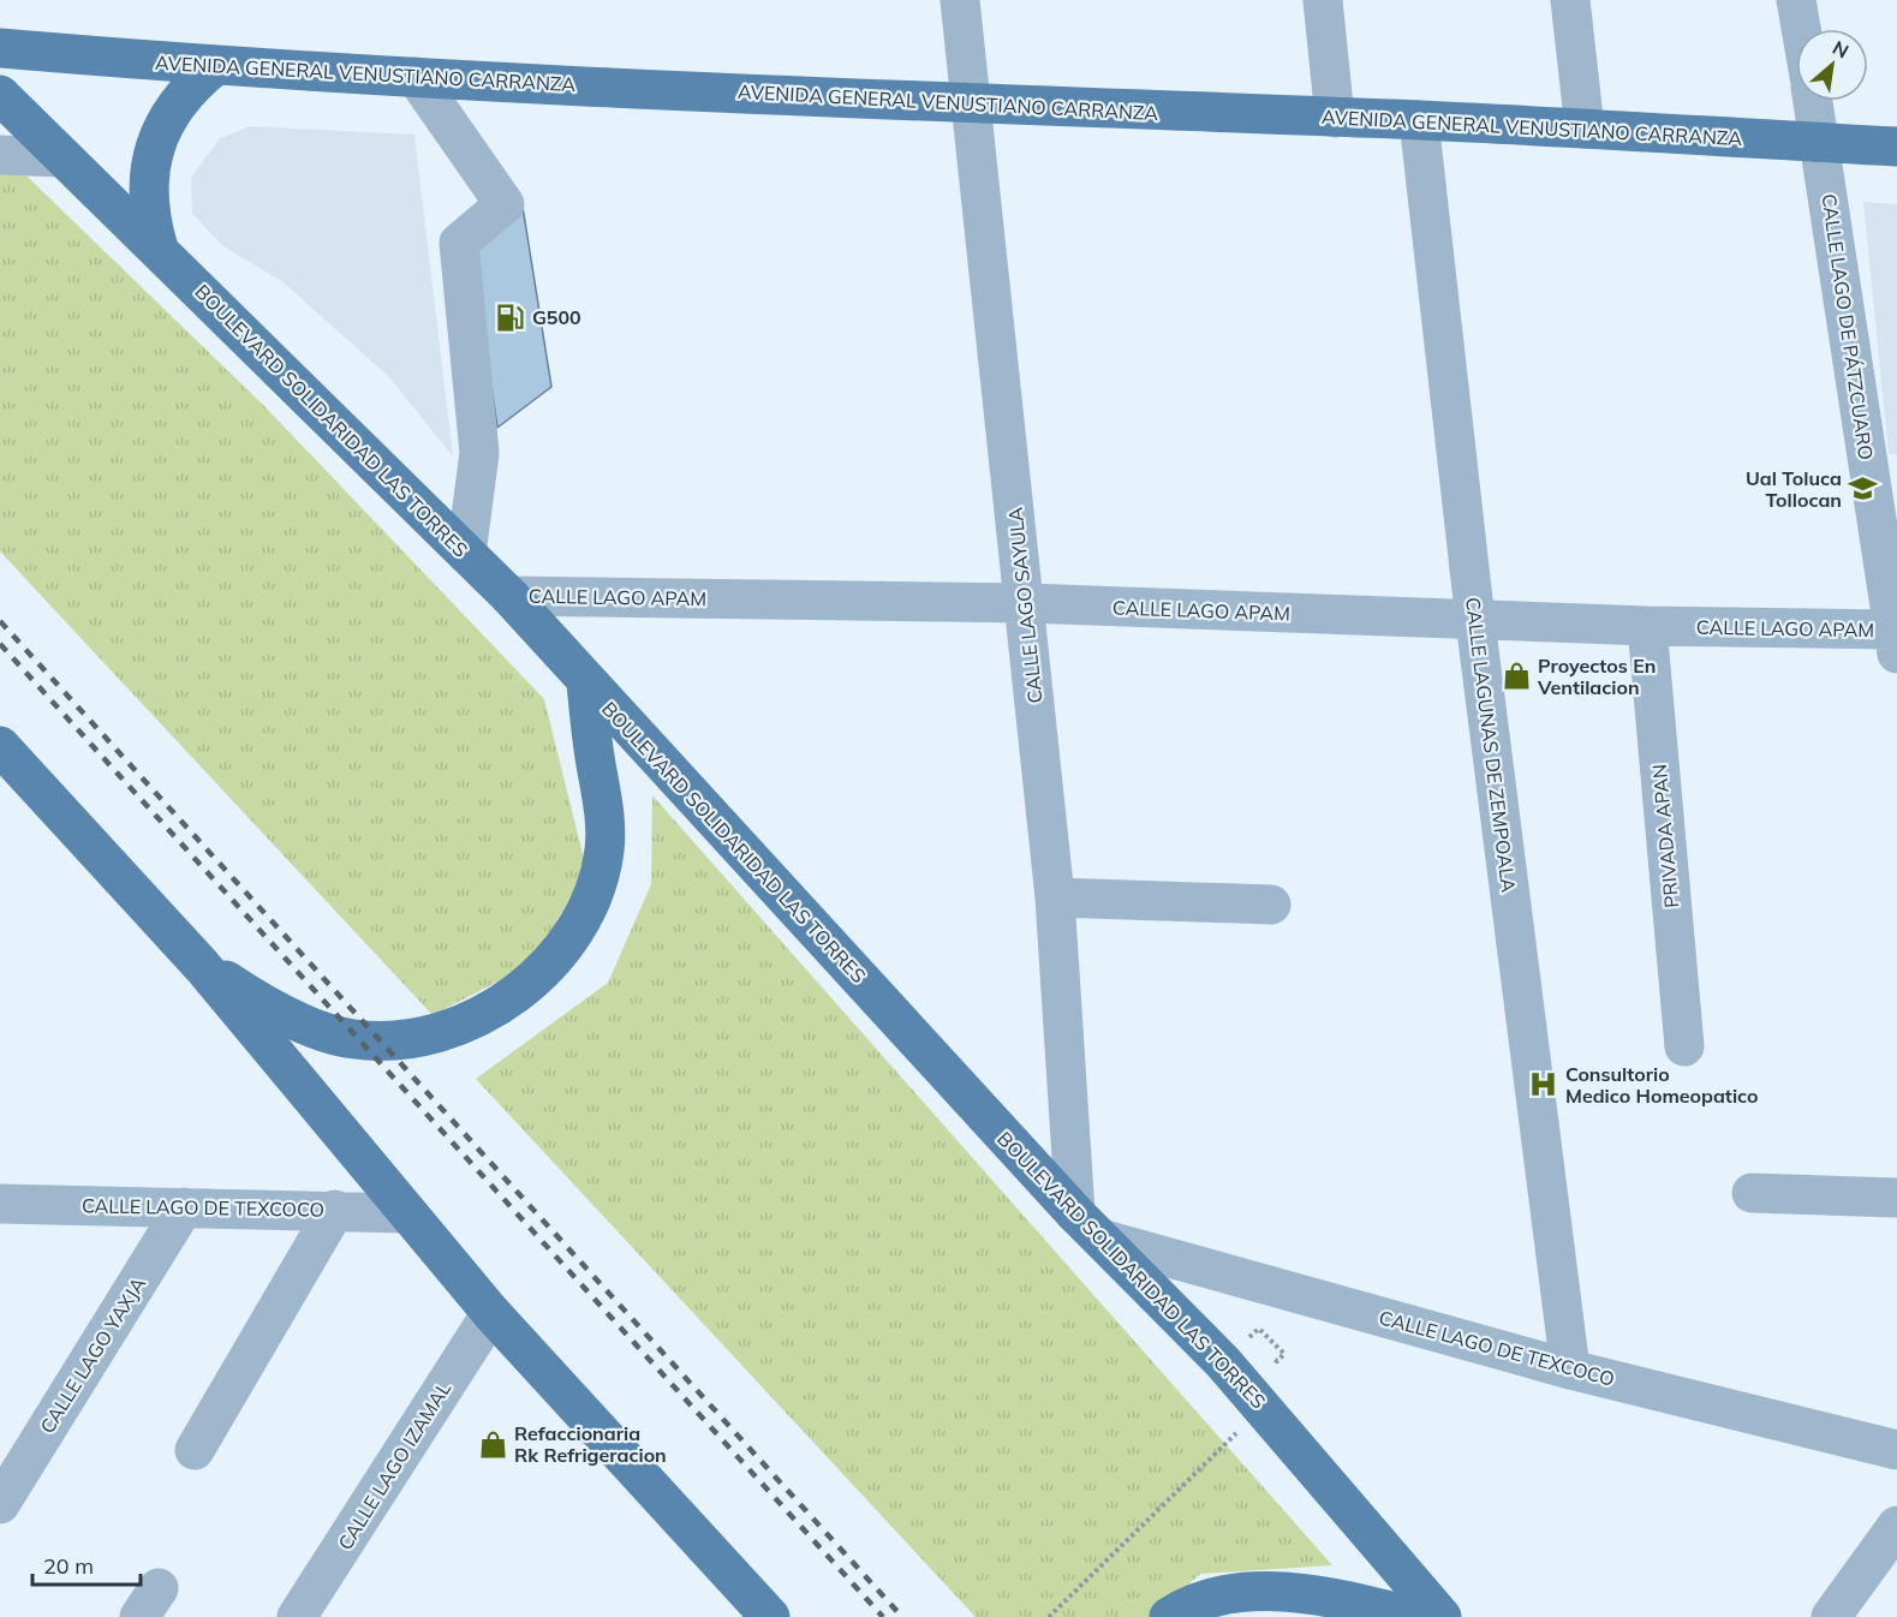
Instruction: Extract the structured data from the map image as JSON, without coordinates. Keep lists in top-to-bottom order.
{
  "streets": {
    "main road": ["AVENIDA GENERAL VENUSTIANO CARRANZA", "BOULEVARD SOLIDARIDAD LAS TORRES"],
    "street": [
      "CALLE LAGO DE PÁTZCUARO",
      "CALLE LAGO APAM",
      "CALLE LAGO SAYULA",
      "CALLE LAGUNAS DE ZEMPOALA",
      "PRIVADA APAN",
      "CALLE LAGO DE TEXCOCO",
      "CALLE LAGO YAXJA",
      "CALLE LAGO IZAMAL"
    ]
  },
  "crossings": [
    ["AVENIDA GENERAL VENUSTIANO CARRANZA", "CALLE LAGO DE PÁTZCUARO"],
    ["AVENIDA GENERAL VENUSTIANO CARRANZA", "CALLE LAGO SAYULA"],
    ["AVENIDA GENERAL VENUSTIANO CARRANZA", "CALLE LAGUNAS DE ZEMPOALA"],
    ["CALLE LAGO DE PÁTZCUARO", "CALLE LAGO APAM"],
    ["BOULEVARD SOLIDARIDAD LAS TORRES", "CALLE LAGO APAM"],
    ["BOULEVARD SOLIDARIDAD LAS TORRES", "CALLE LAGO SAYULA"],
    ["BOULEVARD SOLIDARIDAD LAS TORRES", "CALLE LAGO DE TEXCOCO"],
    ["CALLE LAGO APAM", "CALLE LAGO SAYULA"],
    ["CALLE LAGO APAM", "CALLE LAGUNAS DE ZEMPOALA"],
    ["CALLE LAGO APAM", "PRIVADA APAN"],
    ["CALLE LAGO SAYULA", "CALLE LAGO DE TEXCOCO"],
    ["CALLE LAGUNAS DE ZEMPOALA", "CALLE LAGO DE TEXCOCO"],
    ["CALLE LAGO DE TEXCOCO", "CALLE LAGO YAXJA"]
  ],
  "places": {
    "fuel station": ["G500"],
    "school or university": ["Ual Toluca Tollocan"],
    "shop": ["Proyectos En Ventilacion", "Refaccionaria Rk Refrigeracion"],
    "hospital": ["Consultorio Medico Homeopatico"]
  },
  "scale_bar": "20 m",
  "north": "top right"
}
